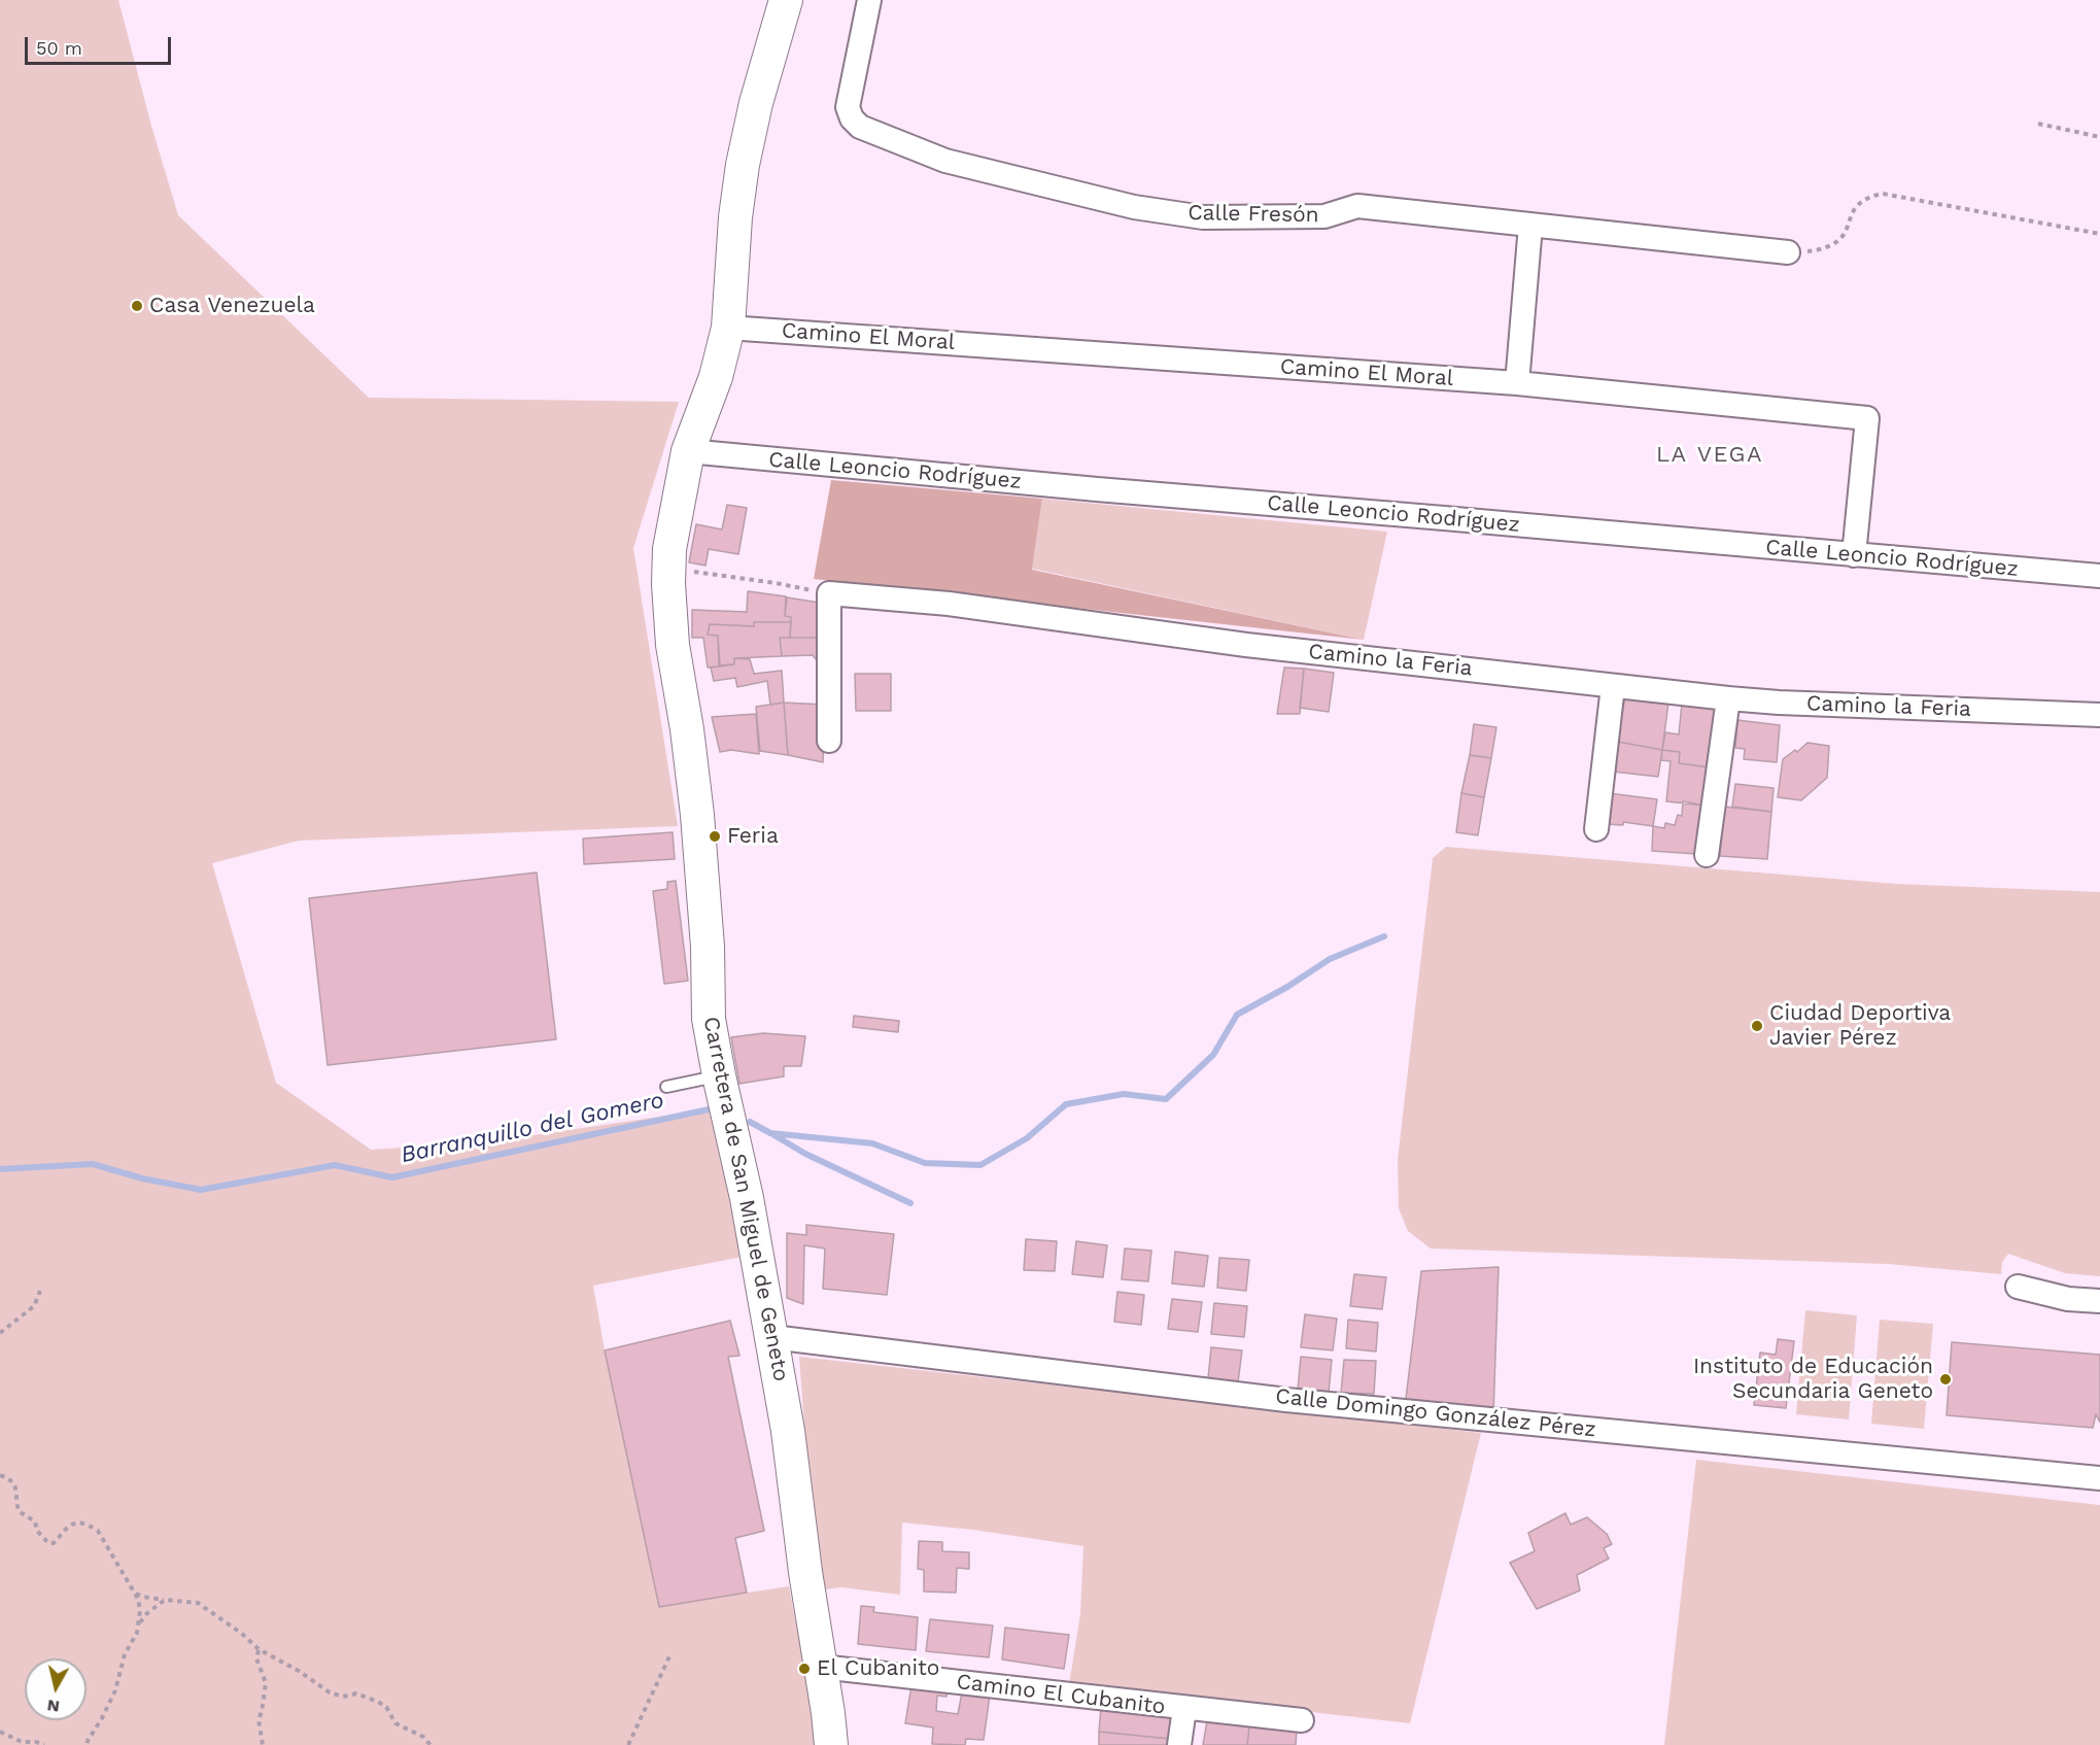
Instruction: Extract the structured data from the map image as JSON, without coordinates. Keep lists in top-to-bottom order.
{
  "streets": {
    "main road": ["Carretera de San Miguel de Geneto"],
    "street": [
      "Calle Fresón",
      "Camino El Moral",
      "Calle Leoncio Rodríguez",
      "Camino la Feria",
      "Calle Domingo González Pérez",
      "Camino El Cubanito"
    ]
  },
  "crossings": [
    ["Camino El Moral", "Calle Leoncio Rodríguez"],
    ["Camino El Moral", "Carretera de San Miguel de Geneto"],
    ["Calle Leoncio Rodríguez", "Carretera de San Miguel de Geneto"],
    ["Carretera de San Miguel de Geneto", "Calle Domingo González Pérez"],
    ["Carretera de San Miguel de Geneto", "Camino El Cubanito"]
  ],
  "districts": ["LA VEGA"],
  "water": ["Barranquillo del Gomero"],
  "places": [
    "Casa Venezuela",
    "Feria",
    "Ciudad Deportiva Javier Pérez",
    "Instituto de Educación Secundaria Geneto",
    "El Cubanito"
  ],
  "scale_bar": "50 m",
  "north": "bottom"
}
